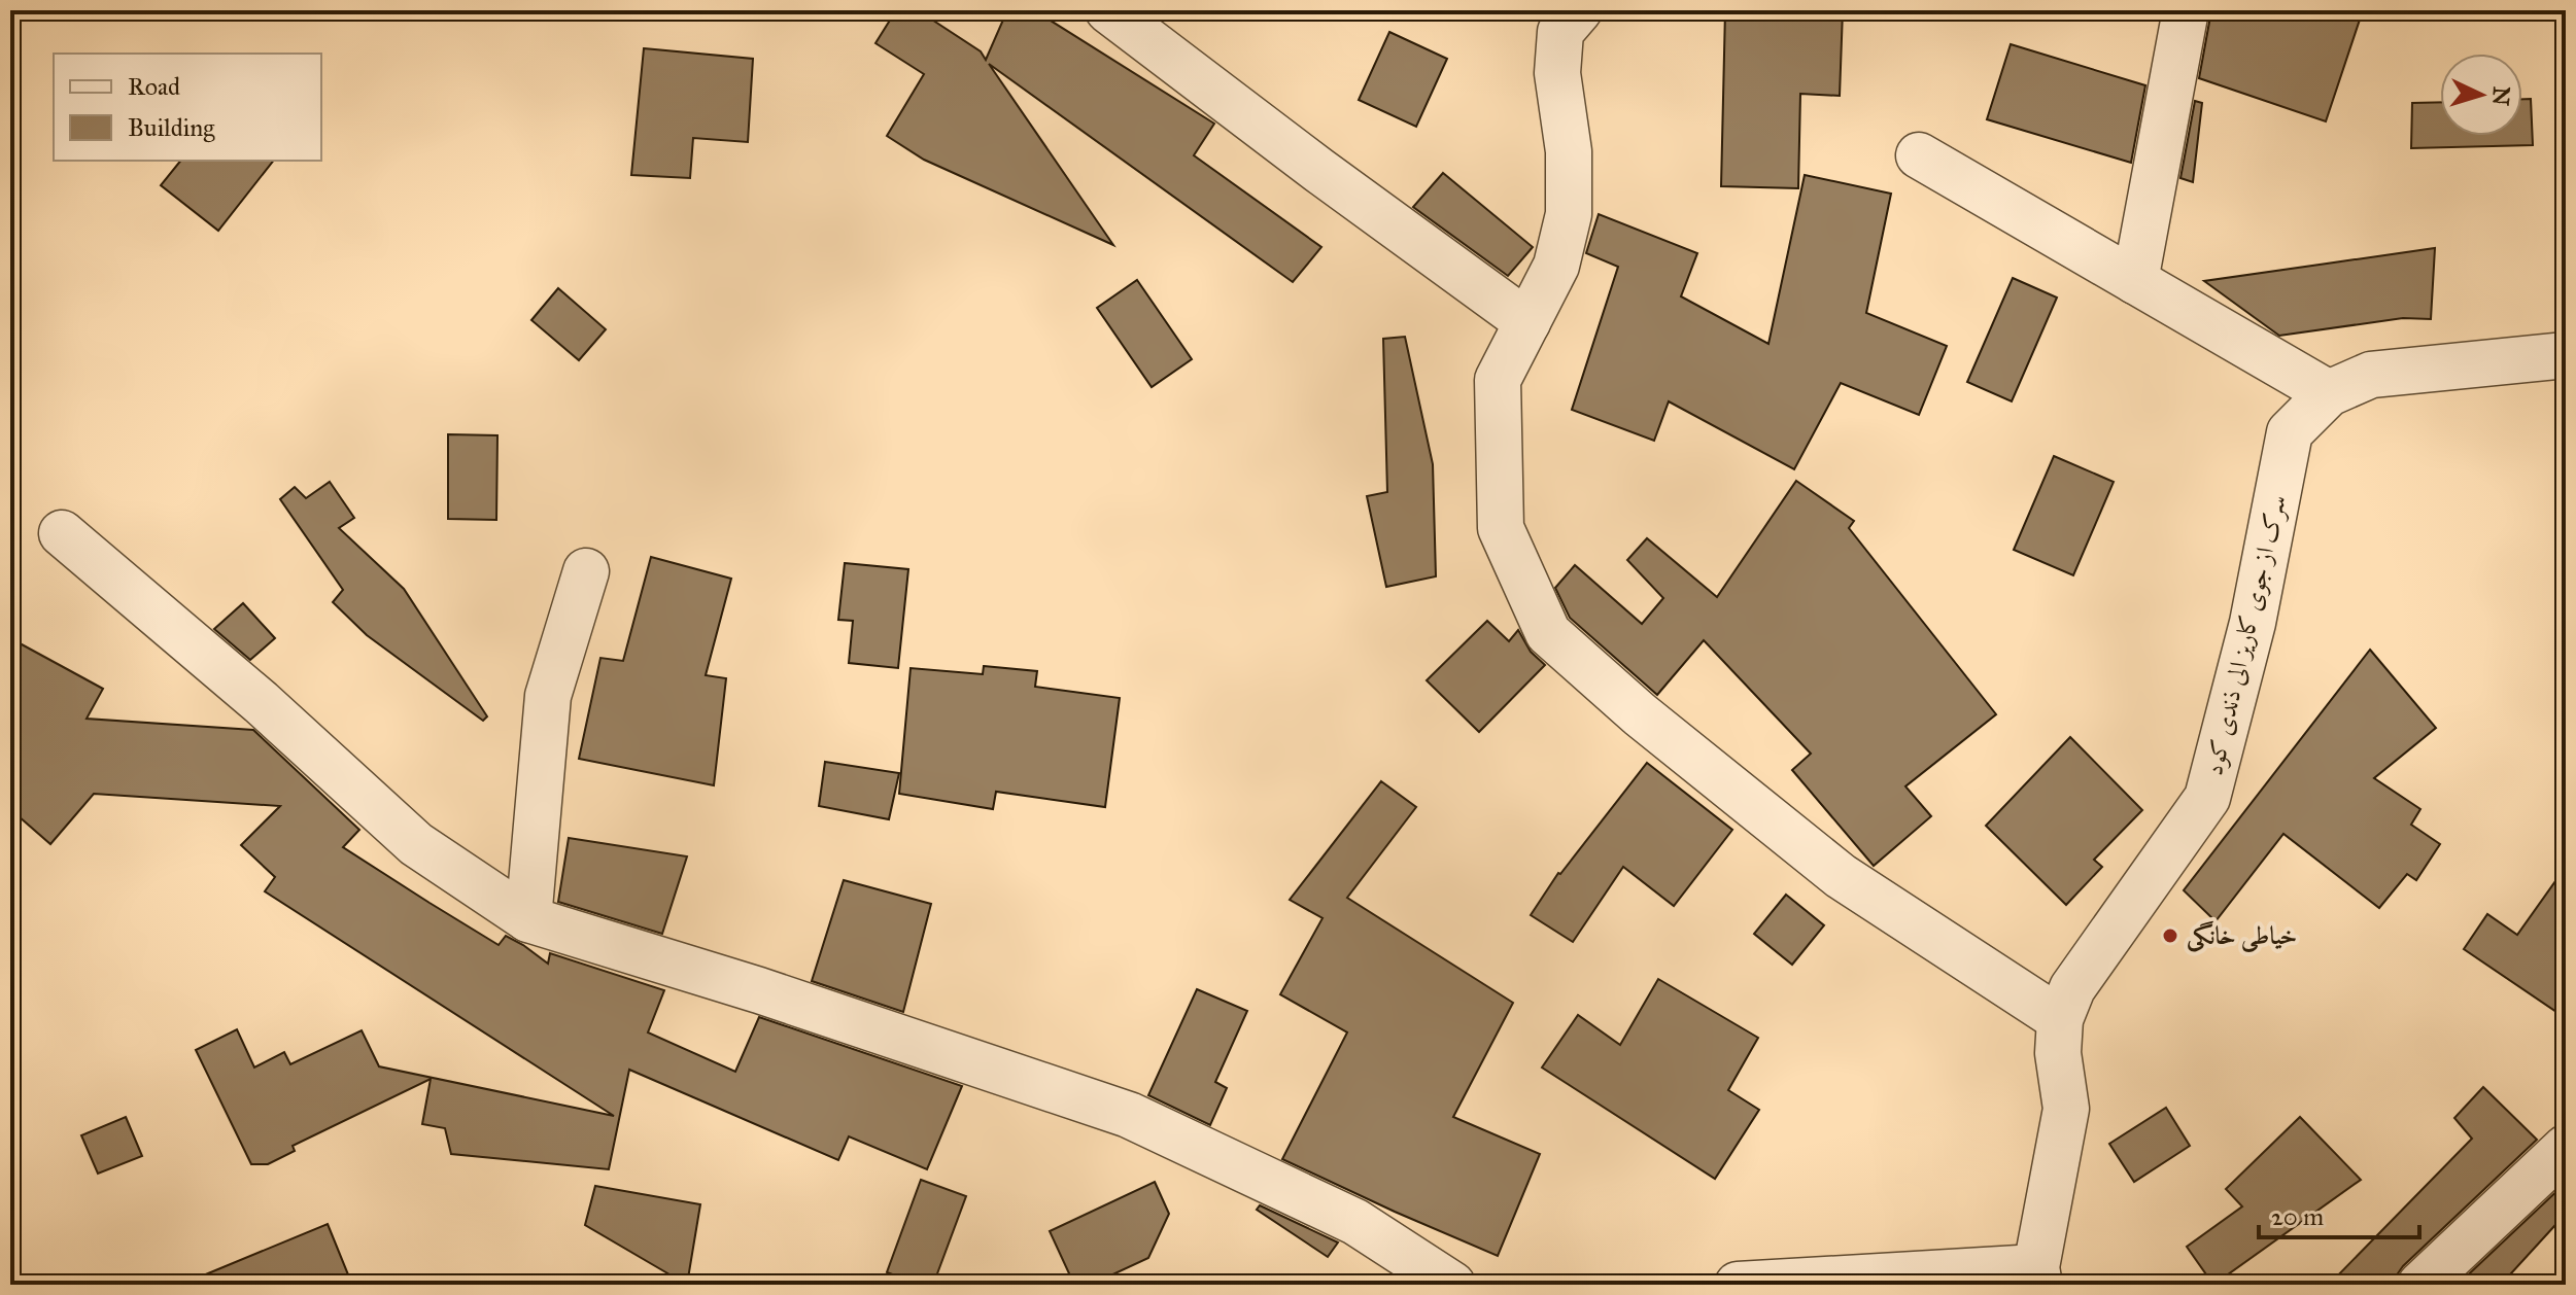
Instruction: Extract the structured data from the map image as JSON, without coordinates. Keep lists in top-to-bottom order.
{
  "streets": {
    "street": ["سرک از جوی کاریز الی ذندی کود"]
  },
  "places": ["خیاطی خانگی"],
  "legend": ["Road", "Building"],
  "scale_bar": "20 m",
  "north": "right"
}
